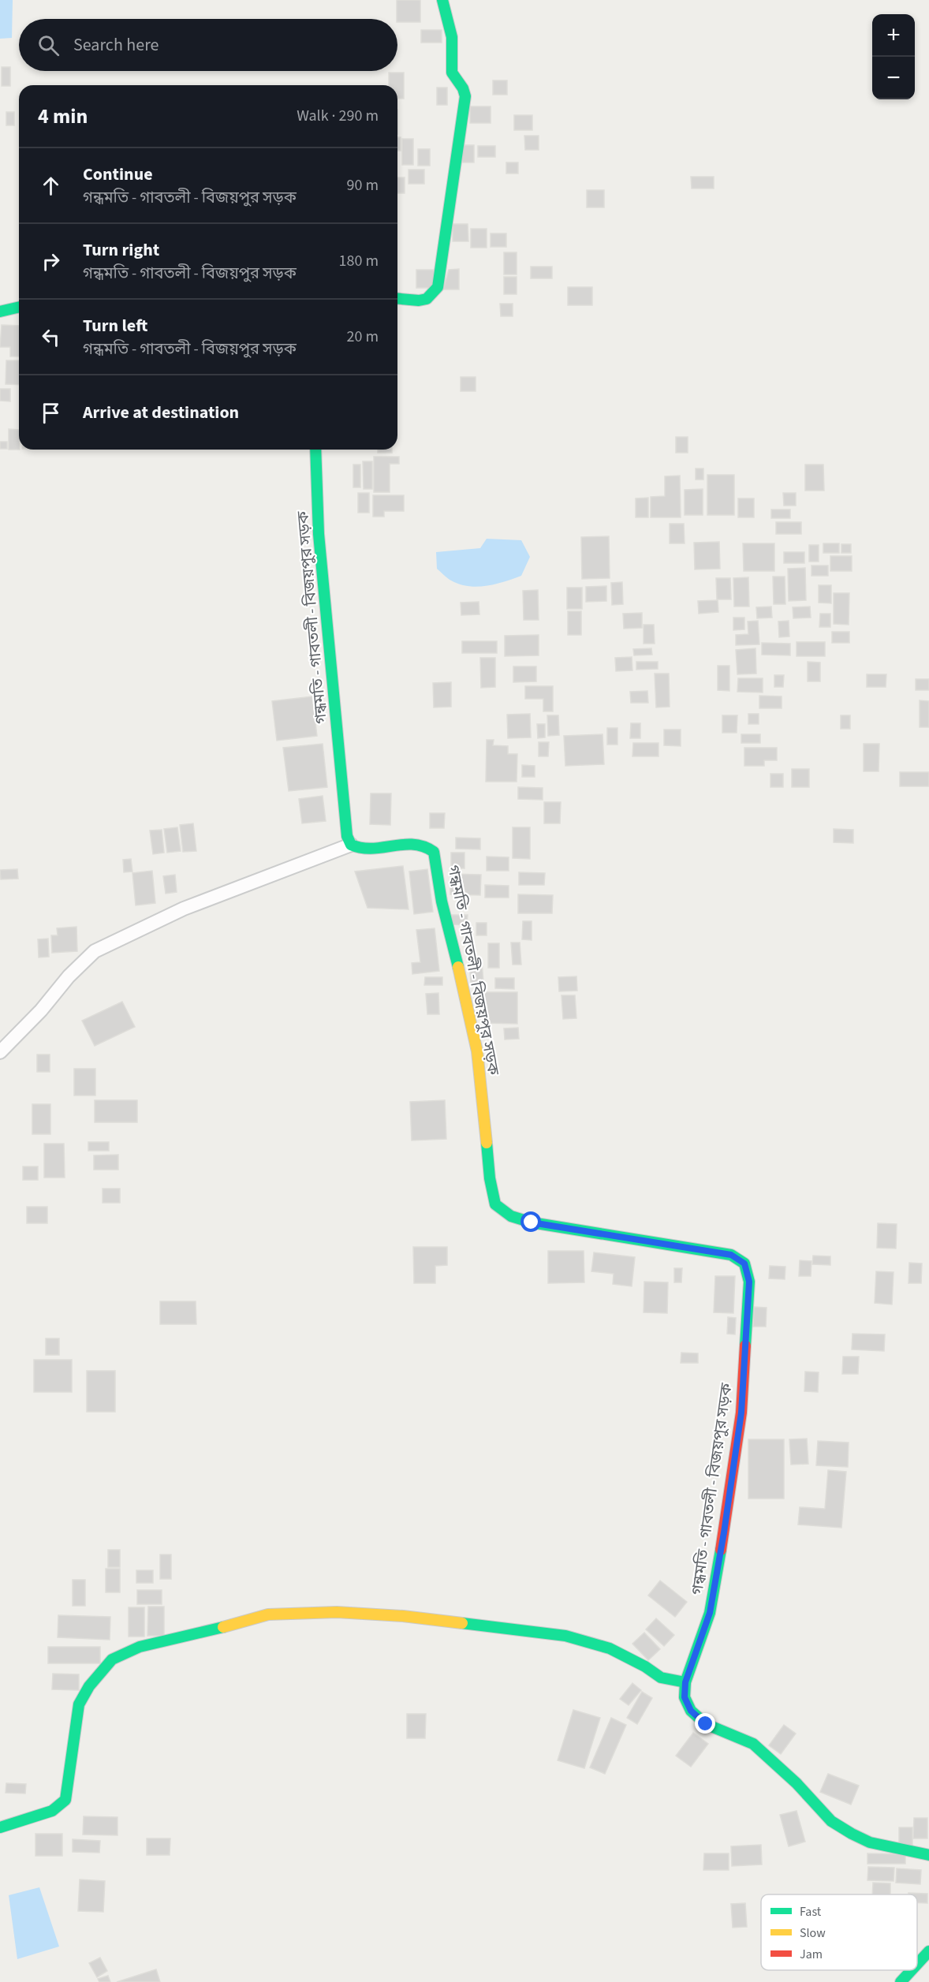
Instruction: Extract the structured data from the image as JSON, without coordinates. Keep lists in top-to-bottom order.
{
  "streets": {
    "main road": ["গন্ধমতি - গাবতলী - বিজয়পুর সড়ক"]
  },
  "legend": ["Fast", "Slow", "Jam"],
  "page": {
    "map_buttons": ["+", "−"],
    "search": "Search here",
    "heading": ["4 min", "Walk · 290 m"],
    "list": [
      ["Continue", "গন্ধমতি - গাবতলী - বিজয়পুর সড়ক", "90 m"],
      ["Turn right", "গন্ধমতি - গাবতলী - বিজয়পুর সড়ক", "180 m"],
      ["Turn left", "গন্ধমতি - গাবতলী - বিজয়পুর সড়ক", "20 m"],
      "Arrive at destination"
    ]
  }
}
